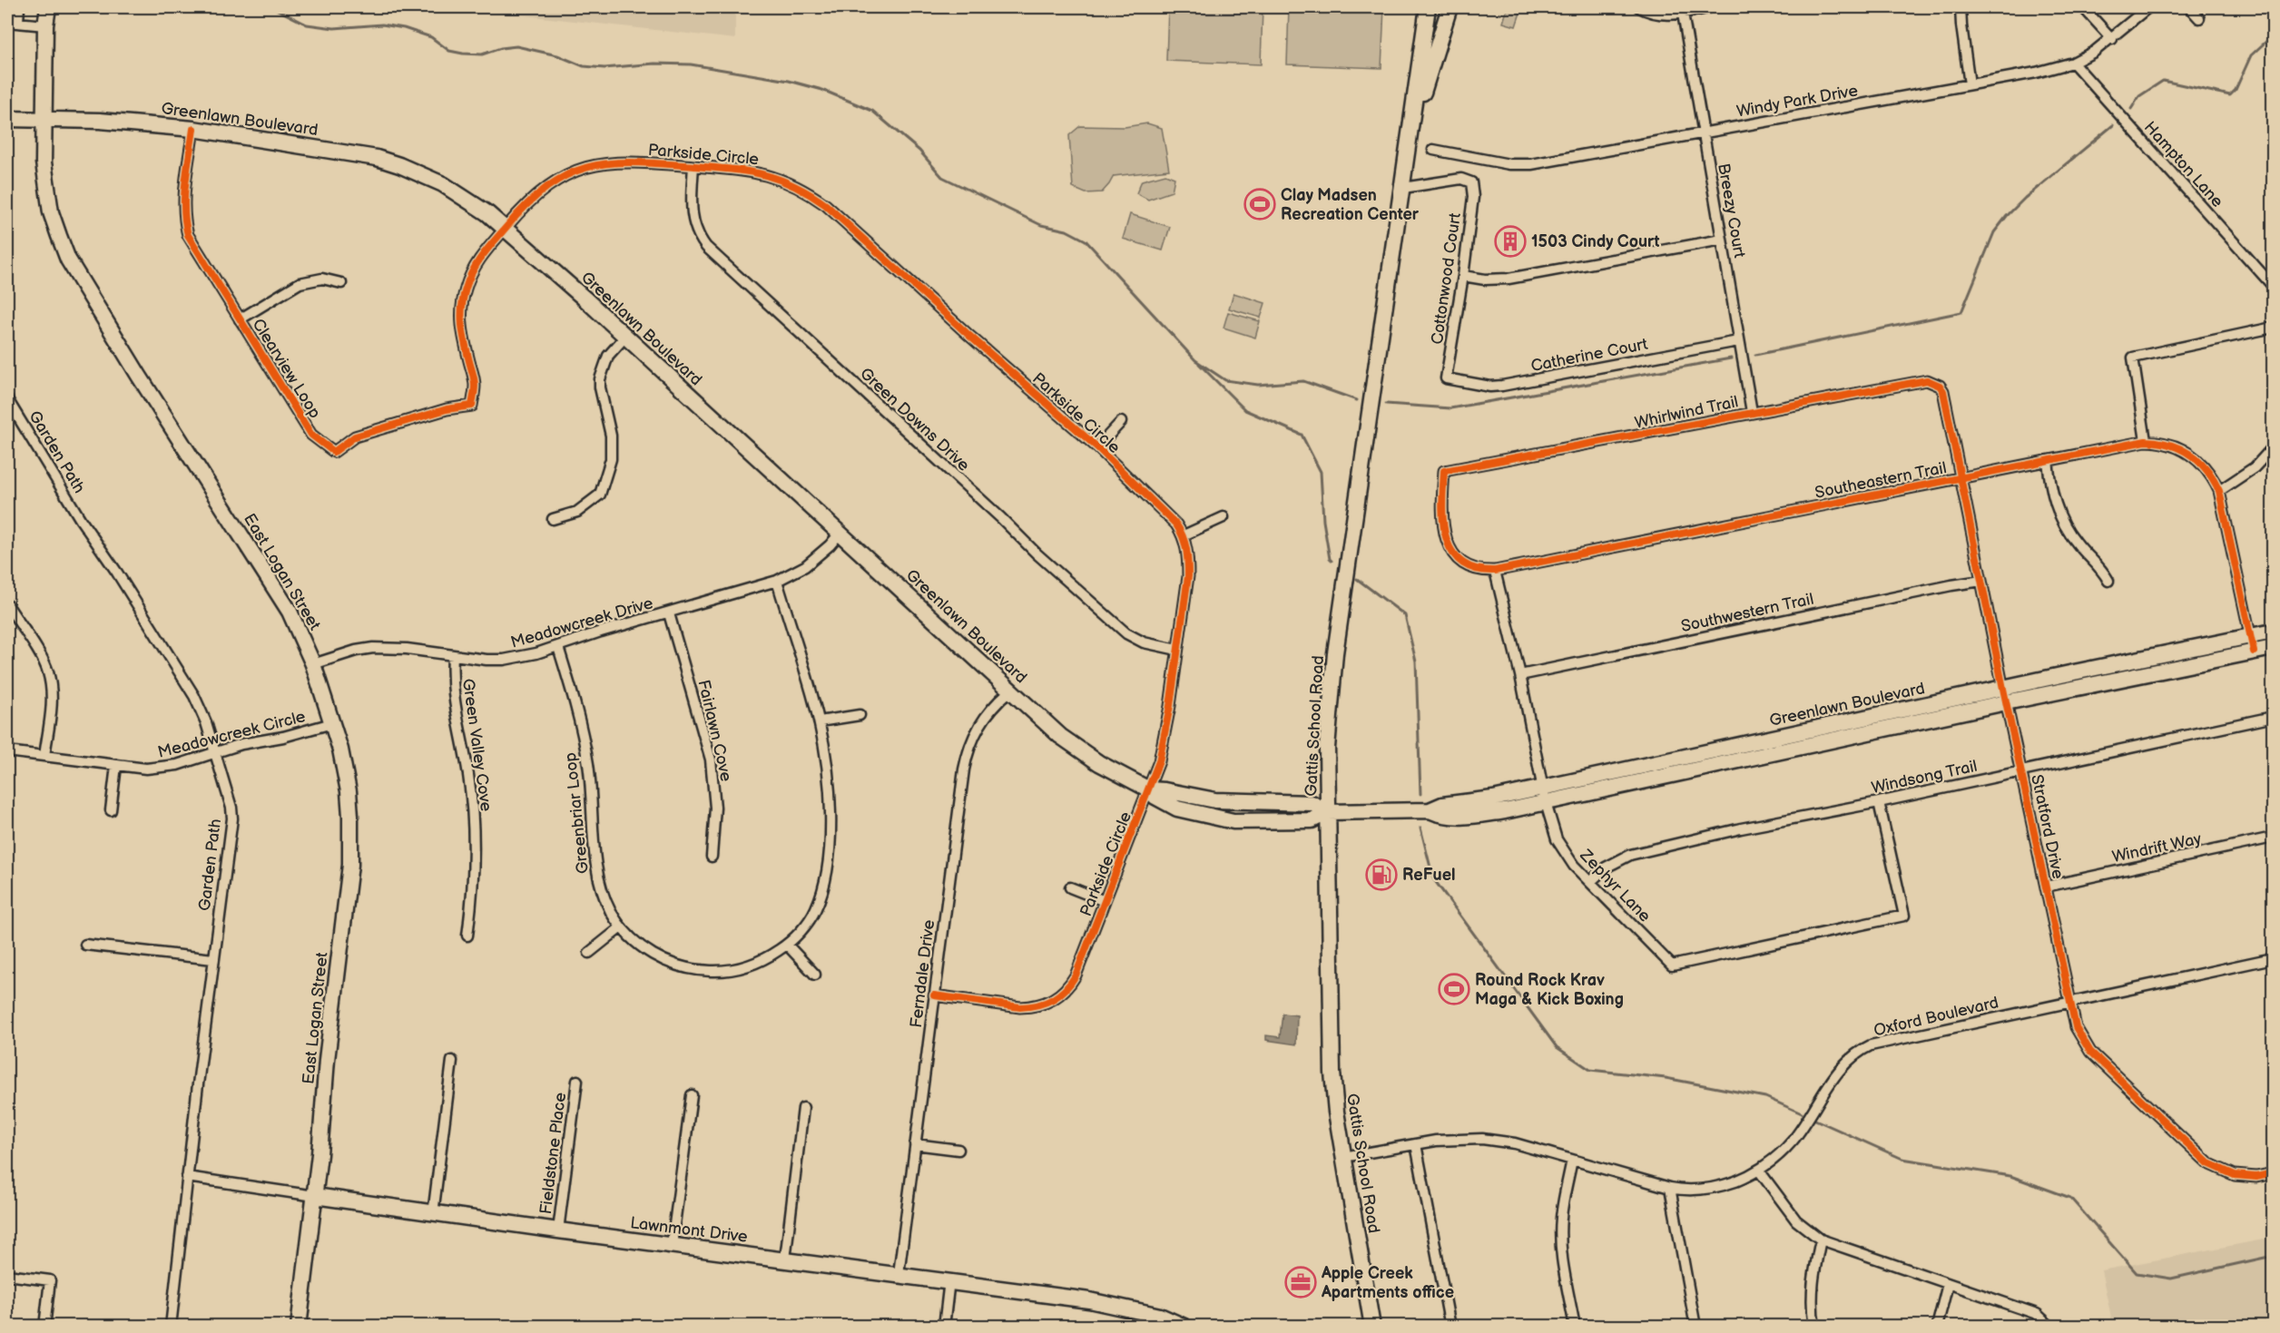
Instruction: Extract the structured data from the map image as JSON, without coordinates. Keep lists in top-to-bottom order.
{
  "streets": {
    "street": [
      "Windy Park Drive",
      "Greenlawn Boulevard",
      "Parkside Circle",
      "Hampton Lane",
      "Breezy Court",
      "Cottonwood Court",
      "Catherine Court",
      "Clearview Loop",
      "Whirlwind Trail",
      "Green Downs Drive",
      "Garden Path",
      "Southeastern Trail",
      "East Logan Street",
      "Southwestern Trail",
      "Meadowcreek Drive",
      "Gattis School Road",
      "Fairlawn Cove",
      "Meadowcreek Circle",
      "Green Valley Cove",
      "Windsong Trail",
      "Greenbriar Loop",
      "Stratford Drive",
      "Windrift Way",
      "Zephyr Lane",
      "Ferndale Drive",
      "Oxford Boulevard",
      "Fieldstone Place",
      "Lawnmont Drive"
    ]
  },
  "crossings": [
    ["Windy Park Drive", "Hampton Lane"],
    ["Windy Park Drive", "Breezy Court"],
    ["Greenlawn Boulevard", "Parkside Circle"],
    ["Greenlawn Boulevard", "Clearview Loop"],
    ["Greenlawn Boulevard", "Southeastern Trail"],
    ["Greenlawn Boulevard", "East Logan Street"],
    ["Greenlawn Boulevard", "Meadowcreek Drive"],
    ["Greenlawn Boulevard", "Gattis School Road"],
    ["Greenlawn Boulevard", "Stratford Drive"],
    ["Greenlawn Boulevard", "Zephyr Lane"],
    ["Greenlawn Boulevard", "Ferndale Drive"],
    ["Parkside Circle", "Clearview Loop"],
    ["Parkside Circle", "Green Downs Drive"],
    ["Parkside Circle", "Ferndale Drive"],
    ["Breezy Court", "Catherine Court"],
    ["Breezy Court", "Whirlwind Trail"],
    ["Cottonwood Court", "Catherine Court"],
    ["Cottonwood Court", "Gattis School Road"],
    ["Whirlwind Trail", "Southeastern Trail"],
    ["Whirlwind Trail", "Stratford Drive"],
    ["Whirlwind Trail", "Zephyr Lane"],
    ["Garden Path", "Meadowcreek Circle"],
    ["Garden Path", "Lawnmont Drive"],
    ["Southeastern Trail", "Stratford Drive"],
    ["Southeastern Trail", "Zephyr Lane"],
    ["East Logan Street", "Meadowcreek Drive"],
    ["East Logan Street", "Meadowcreek Circle"],
    ["East Logan Street", "Lawnmont Drive"],
    ["Southwestern Trail", "Stratford Drive"],
    ["Southwestern Trail", "Zephyr Lane"],
    ["Meadowcreek Drive", "Fairlawn Cove"],
    ["Meadowcreek Drive", "Green Valley Cove"],
    ["Meadowcreek Drive", "Greenbriar Loop"],
    ["Gattis School Road", "Oxford Boulevard"],
    ["Windsong Trail", "Stratford Drive"],
    ["Windsong Trail", "Zephyr Lane"],
    ["Stratford Drive", "Windrift Way"],
    ["Stratford Drive", "Oxford Boulevard"],
    ["Ferndale Drive", "Lawnmont Drive"],
    ["Fieldstone Place", "Lawnmont Drive"]
  ],
  "places": {
    "sports": ["Clay Madsen Recreation Center", "Round Rock Krav Maga & Kick Boxing"],
    "building": ["1503 Cindy Court"],
    "fuel station": ["ReFuel"],
    "office": ["Apple Creek Apartments office"]
  }
}
